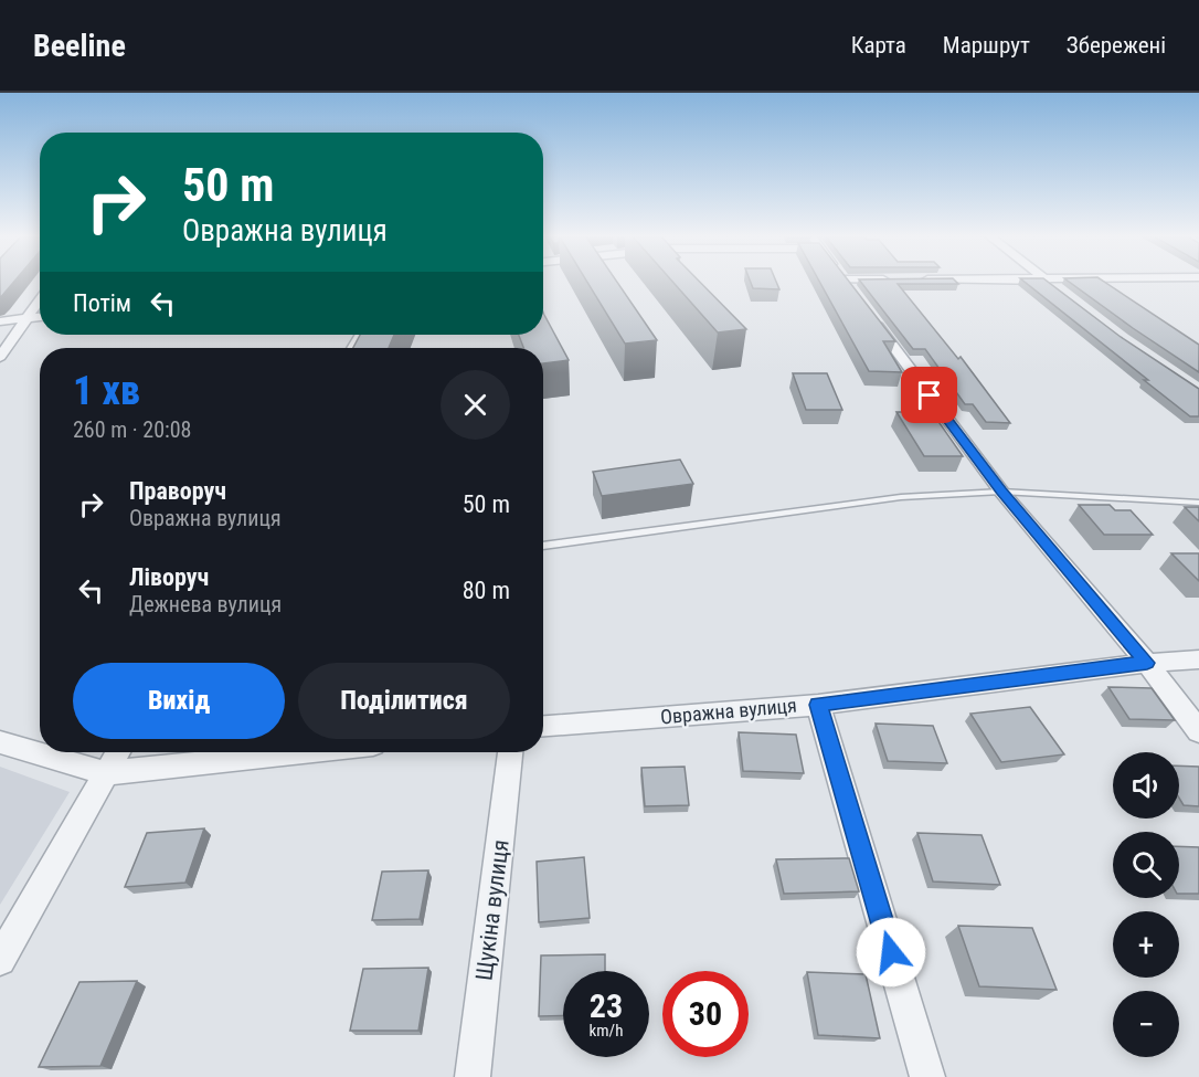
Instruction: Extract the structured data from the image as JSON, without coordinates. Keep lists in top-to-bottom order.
{
  "streets": {
    "street": ["Овражна вулиця", "Щукіна вулиця"]
  },
  "page": {
    "header": "Beeline",
    "nav": ["Карта", "Маршрут", "Збережені"],
    "turn": ["50 m", "Овражна вулиця"],
    "then": "Потім",
    "heading": ["1 хв", "260 m · 20:08"],
    "list": [
      {
        "name": "Праворуч",
        "note": "Овражна вулиця",
        "value": "50 m"
      },
      {
        "name": "Ліворуч",
        "note": "Дежнева вулиця",
        "value": "80 m"
      }
    ],
    "buttons": ["Вихід", "Поділитися"],
    "map_buttons": ["+", "−"],
    "speed": "23 km/h",
    "limit": "30"
  }
}
